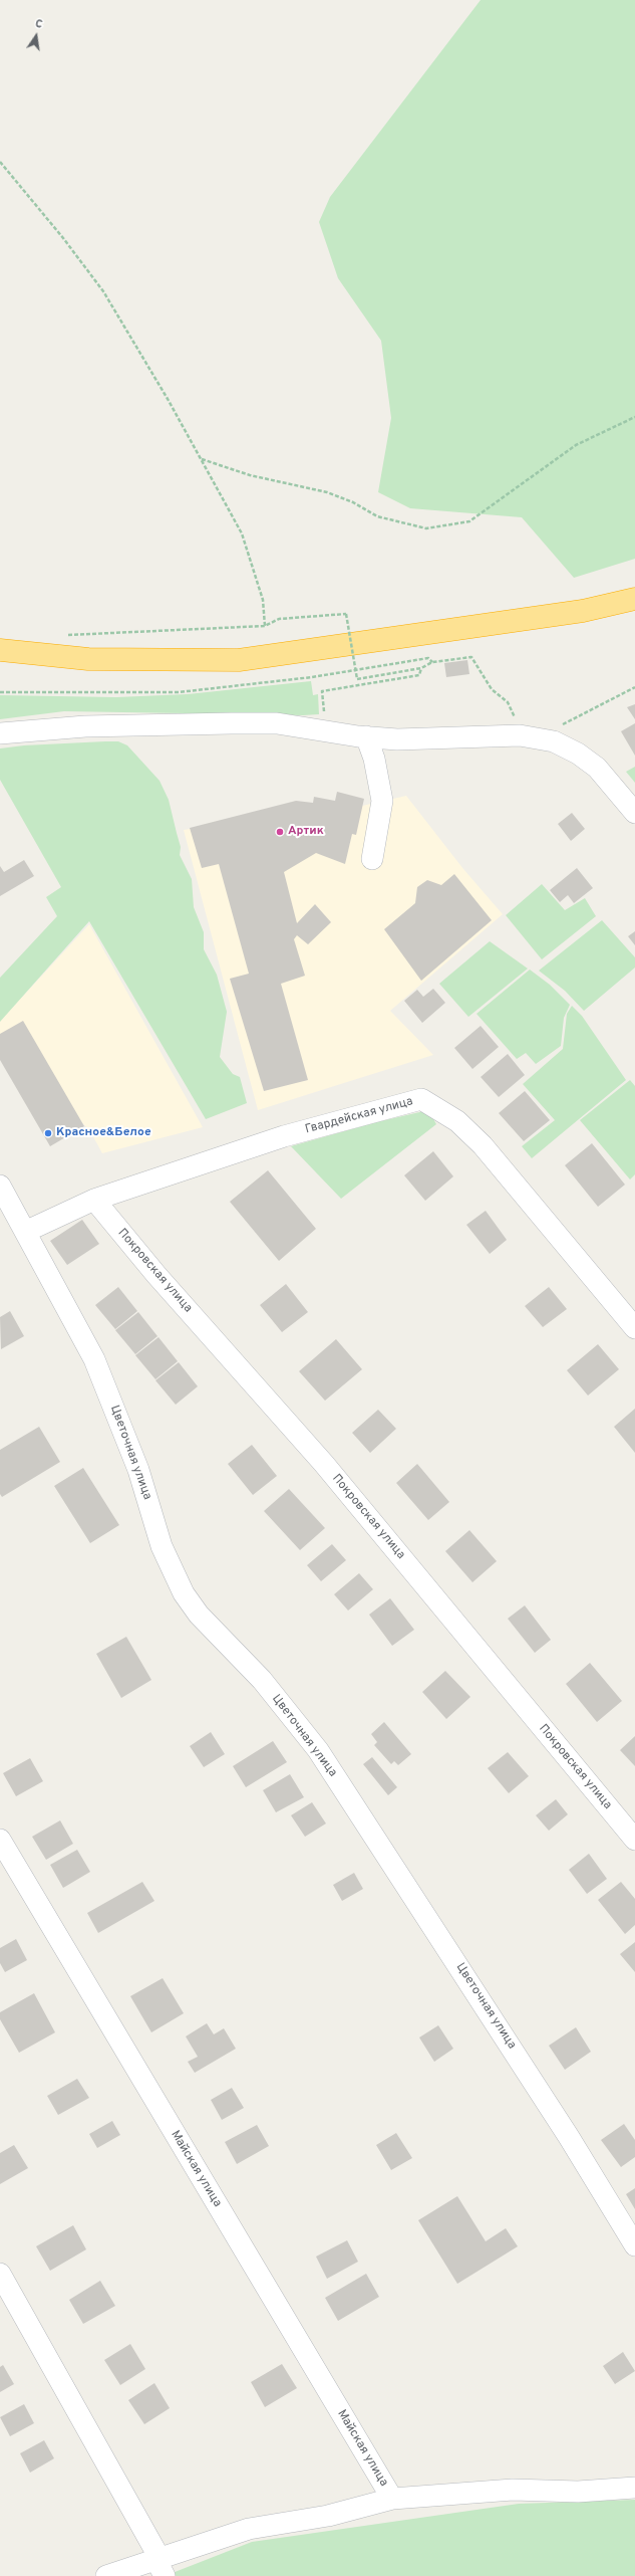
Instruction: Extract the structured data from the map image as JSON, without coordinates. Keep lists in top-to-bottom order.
{
  "streets": {
    "street": [
      "Гвардейская улица",
      "Покровская улица",
      "Цветочная улица",
      "Майская улица"
    ]
  },
  "crossings": [
    ["Гвардейская улица", "Покровская улица"],
    ["Гвардейская улица", "Цветочная улица"]
  ],
  "places": ["Артик", "Красное&Белое"],
  "north": "top"
}
